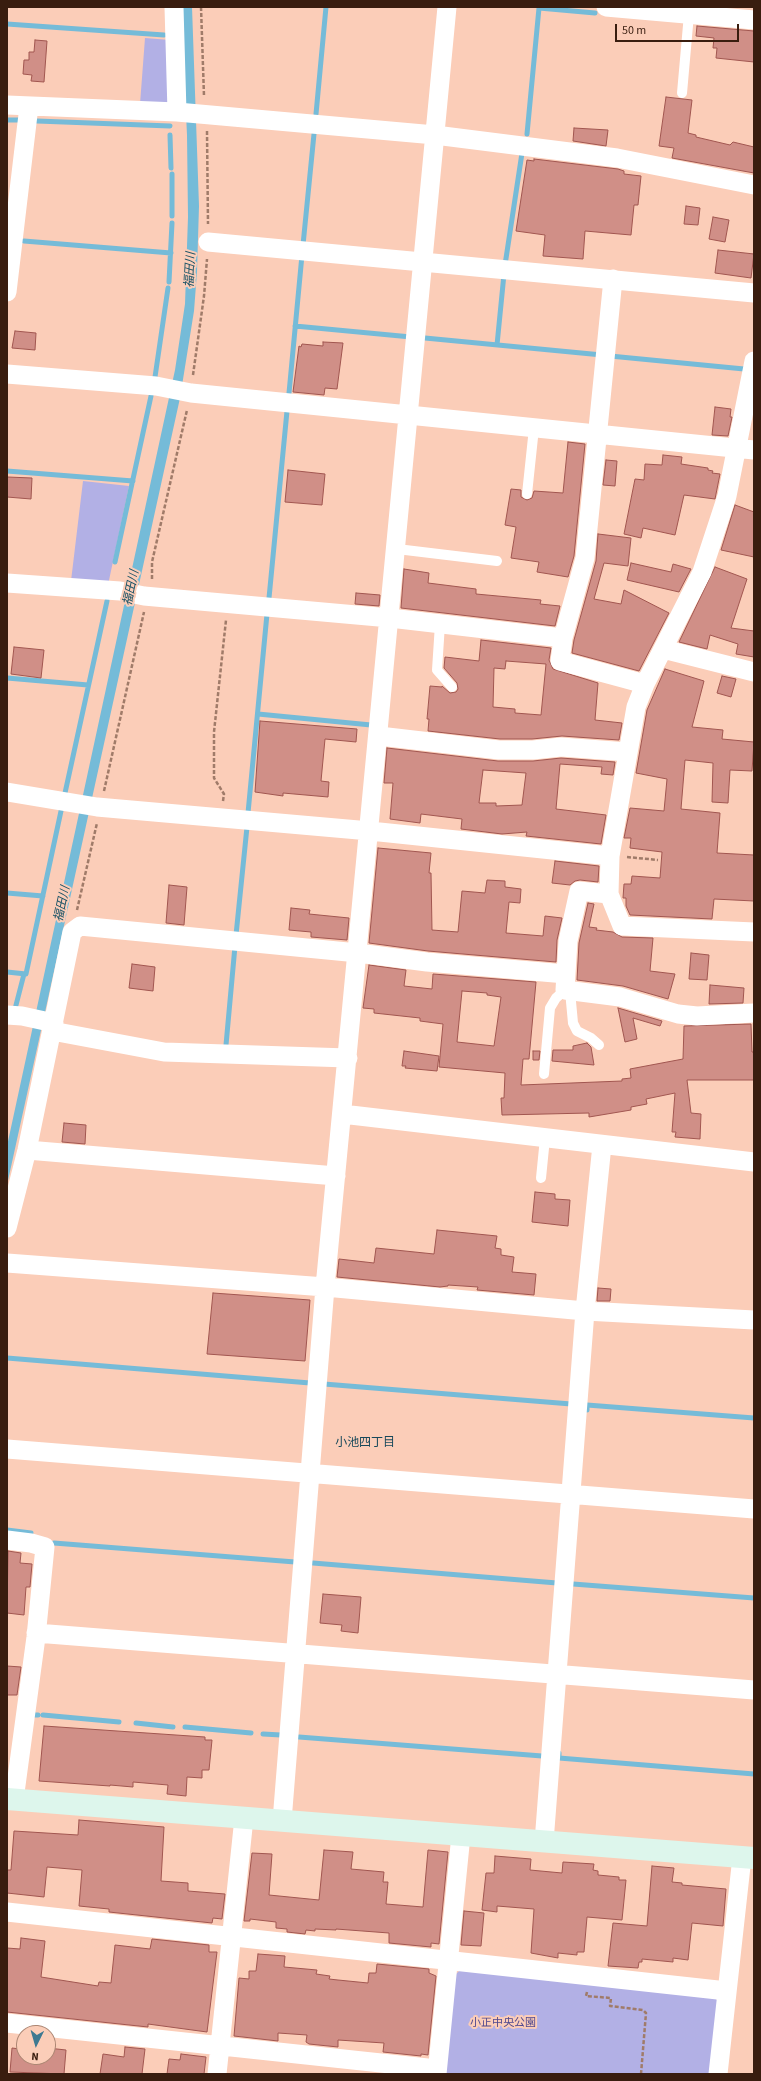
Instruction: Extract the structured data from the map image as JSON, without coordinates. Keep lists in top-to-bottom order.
{
  "districts": ["小池四丁目"],
  "water": ["福田川"],
  "parks": ["小正中央公園"],
  "scale_bar": "50 m",
  "north": "bottom"
}
